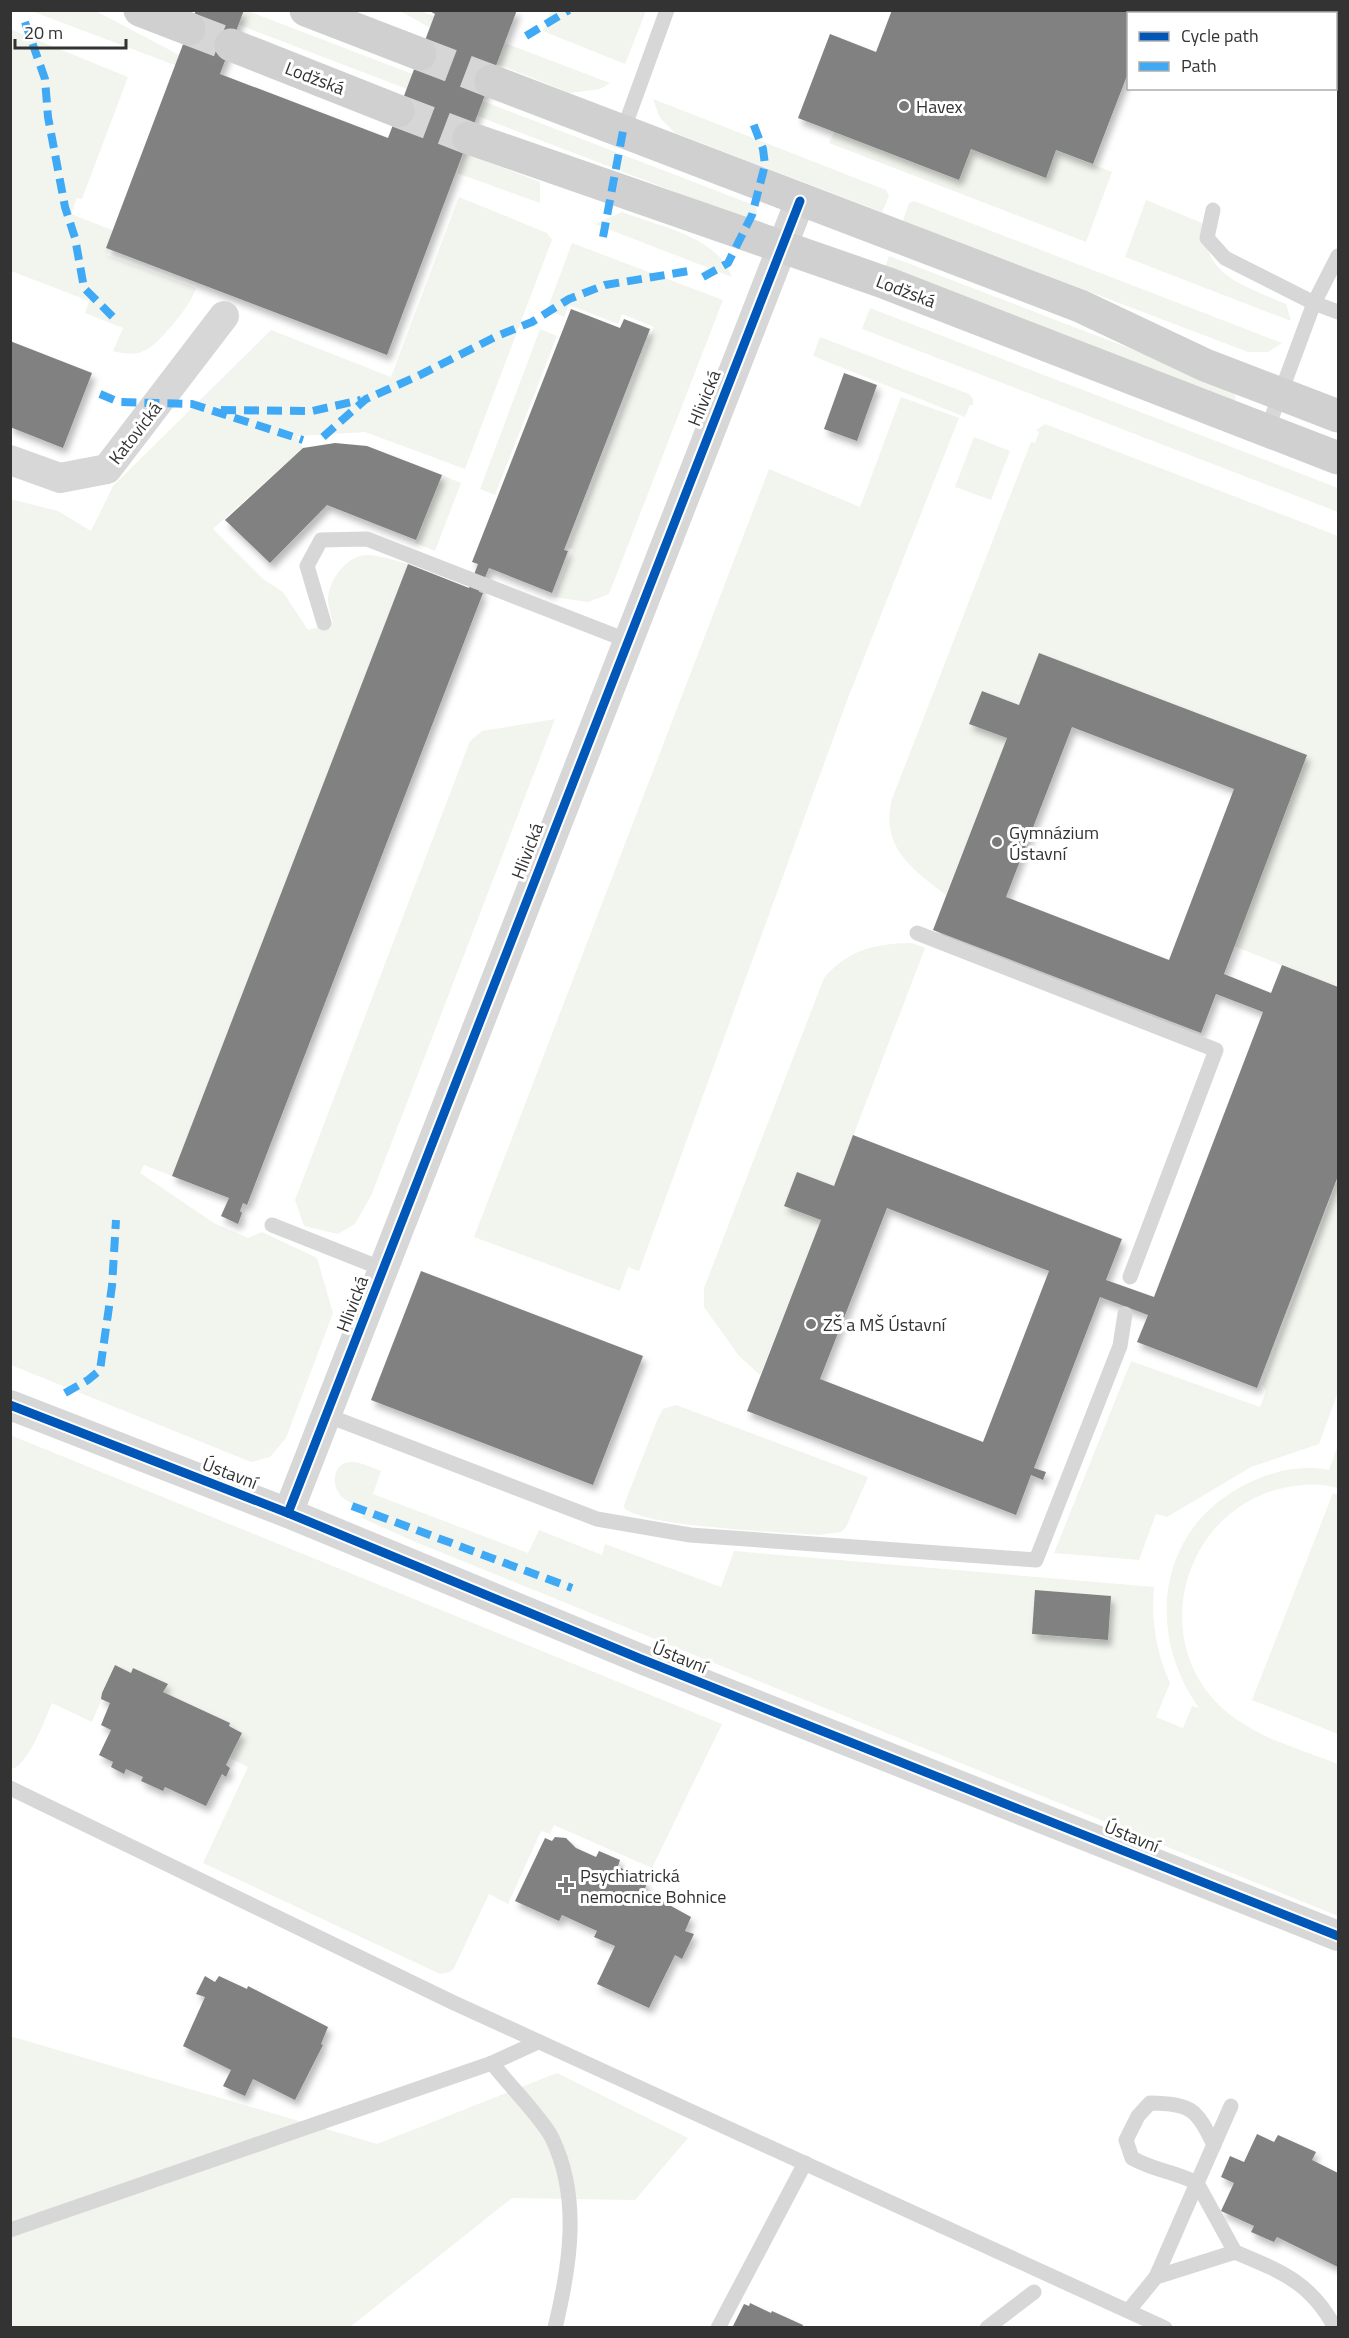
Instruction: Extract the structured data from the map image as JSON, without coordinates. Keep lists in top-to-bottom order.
{
  "streets": {
    "street": [
      "Lodžská",
      "Hlivická",
      "Katovická",
      "Ústavní"
    ]
  },
  "crossings": [
    ["Lodžská", "Hlivická"],
    ["Hlivická", "Ústavní"]
  ],
  "places": {
    "other": ["Havex", "Gymnázium Ústavní", "ZŠ a MŠ Ústavní"],
    "health": ["Psychiatrická nemocnice Bohnice"]
  },
  "legend": ["Cycle path", "Path"],
  "scale_bar": "20 m"
}
